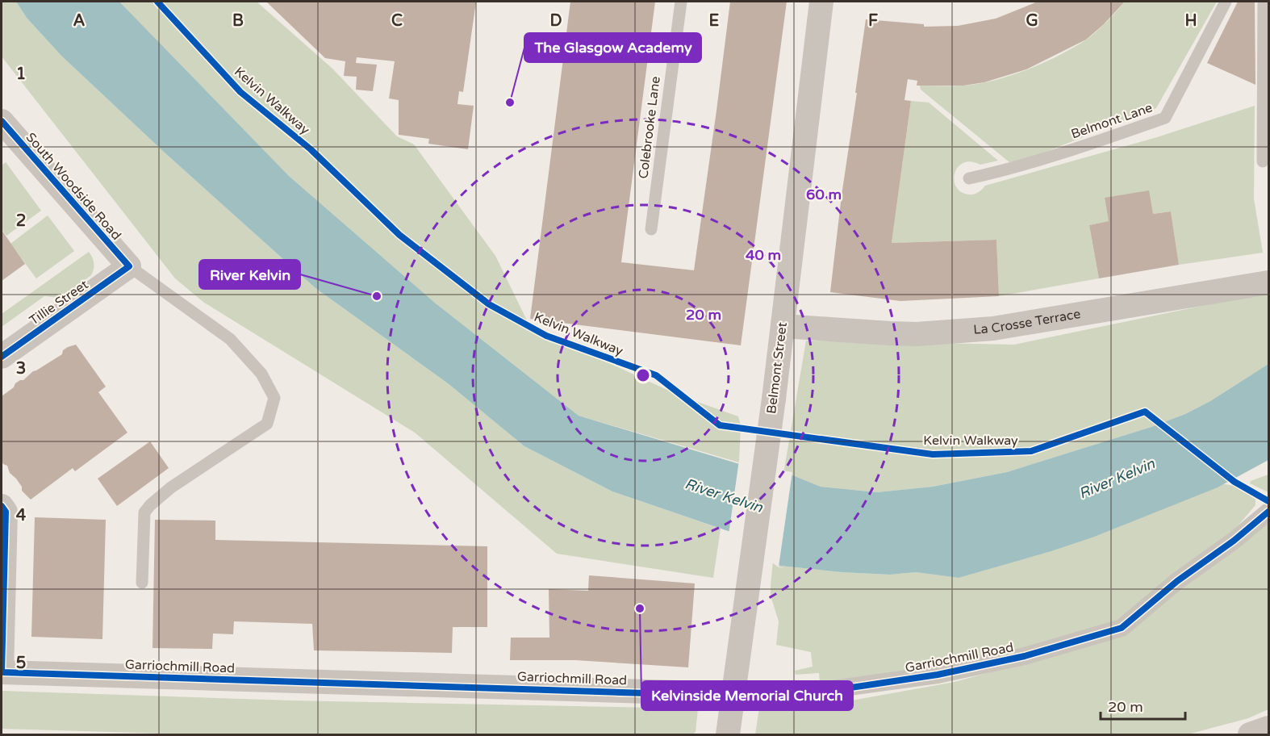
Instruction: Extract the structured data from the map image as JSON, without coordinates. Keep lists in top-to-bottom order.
{
  "streets": {
    "street": [
      "South Woodside Road",
      "Tillie Street",
      "La Crosse Terrace",
      "Belmont Street",
      "Garriochmill Road"
    ],
    "lane": ["Belmont Lane", "Colebrooke Lane"],
    "cycle path": ["Kelvin Walkway"]
  },
  "crossings": [
    ["South Woodside Road", "Tillie Street"],
    ["La Crosse Terrace", "Belmont Street"]
  ],
  "water": ["River Kelvin"],
  "places": ["The Glasgow Academy", "River Kelvin", "Kelvinside Memorial Church"],
  "scale_bar": "20 m",
  "grid": {
    "columns": [
      "A",
      "B",
      "C",
      "D",
      "E",
      "F",
      "G",
      "H"
    ],
    "rows": [
      "1",
      "2",
      "3",
      "4",
      "5"
    ]
  },
  "rings": ["60 m", "40 m", "20 m"]
}
